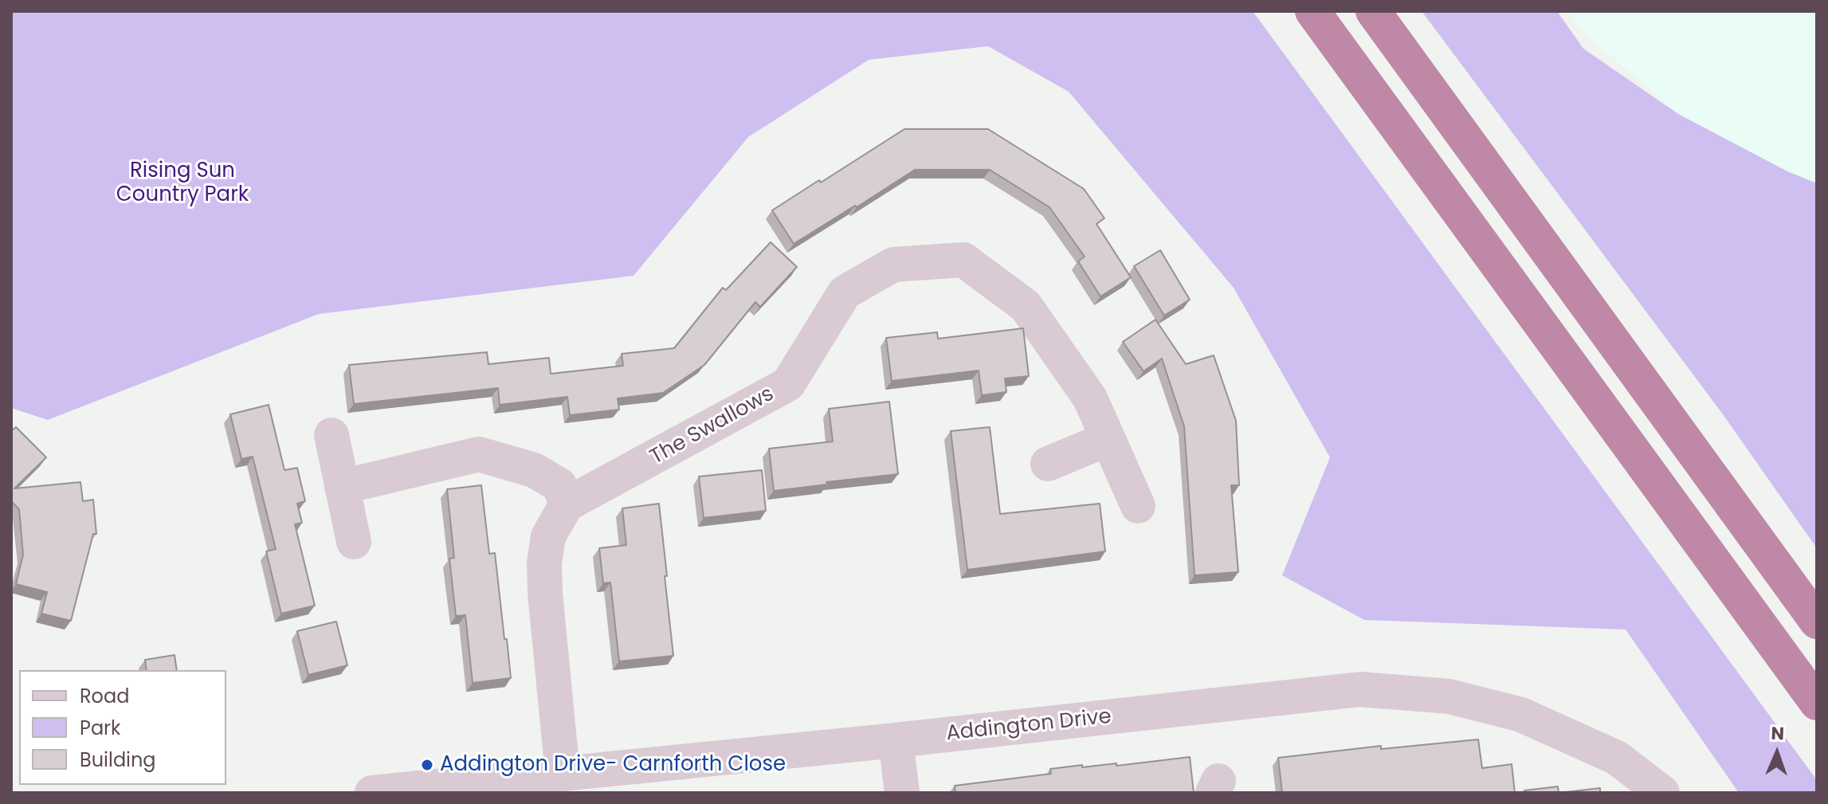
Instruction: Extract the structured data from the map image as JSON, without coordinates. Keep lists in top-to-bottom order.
{
  "streets": {
    "street": ["The Swallows", "Addington Drive"]
  },
  "parks": ["Rising Sun Country Park"],
  "places": ["Addington Drive- Carnforth Close"],
  "legend": ["Road", "Park", "Building"],
  "north": "top"
}
